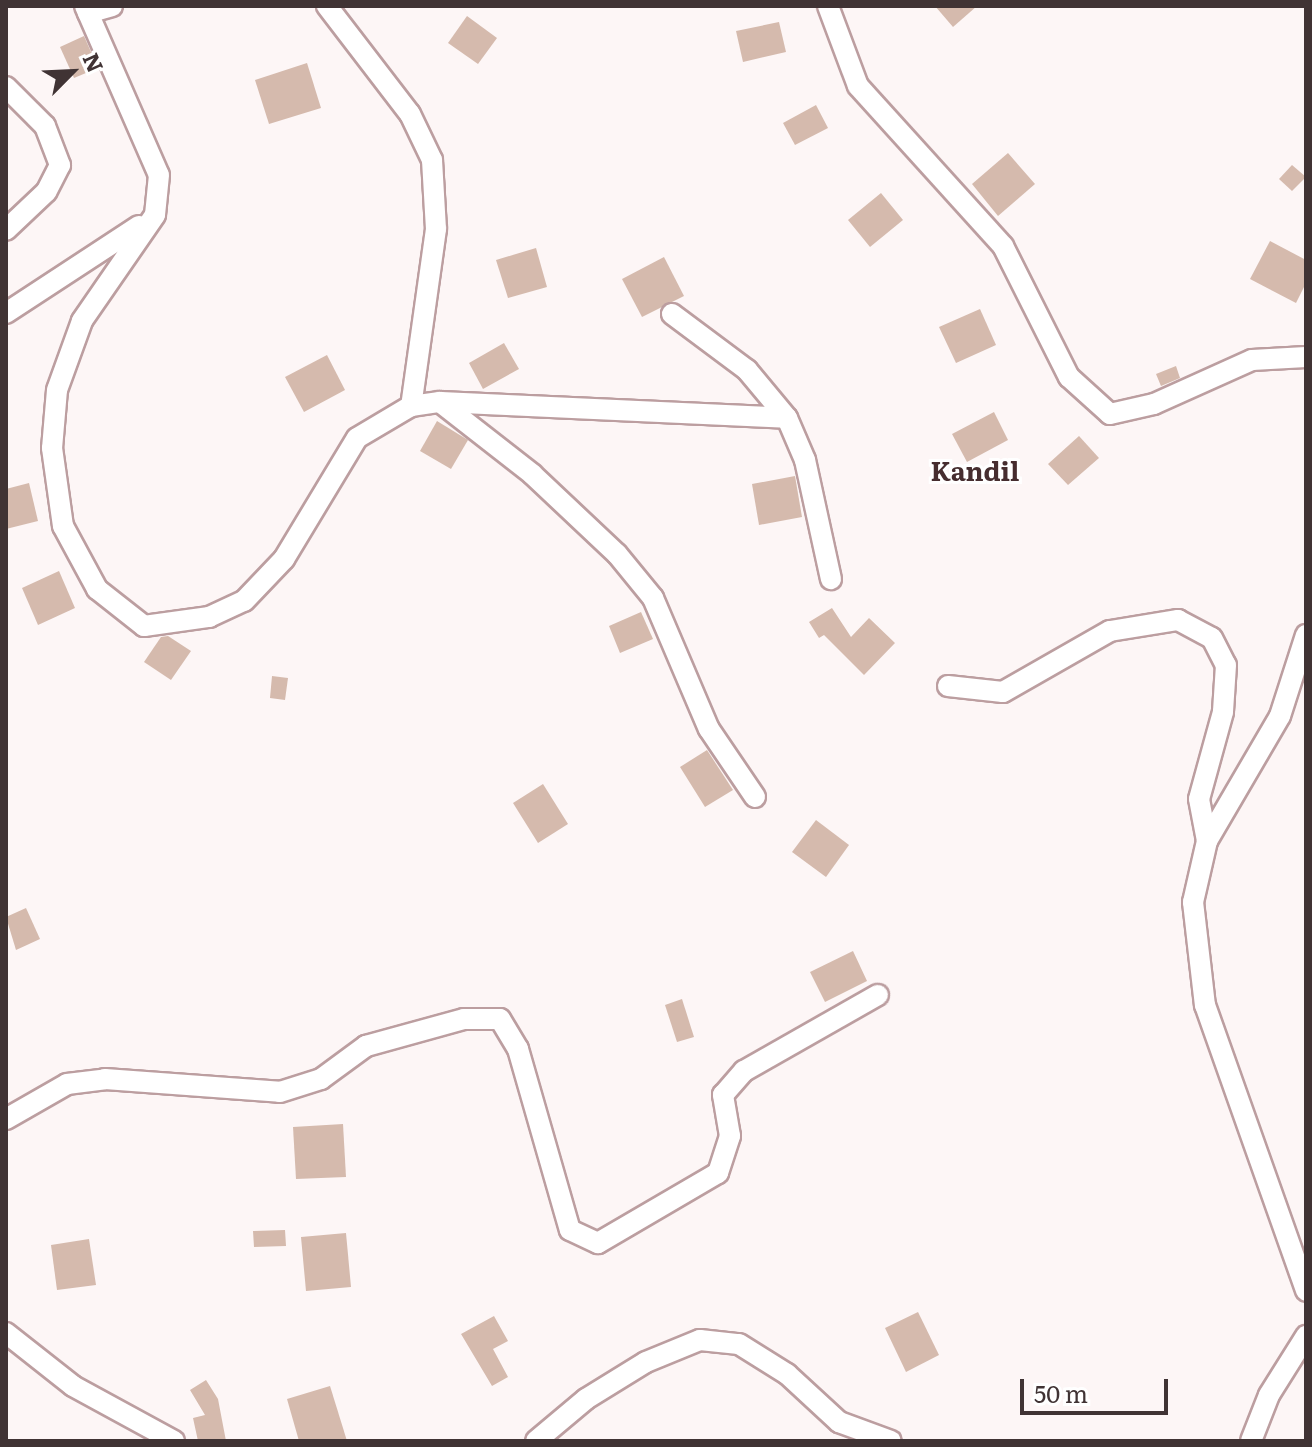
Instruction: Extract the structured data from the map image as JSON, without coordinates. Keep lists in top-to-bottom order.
{
  "districts": ["Kandil"],
  "scale_bar": "50 m",
  "north": "top right"
}
